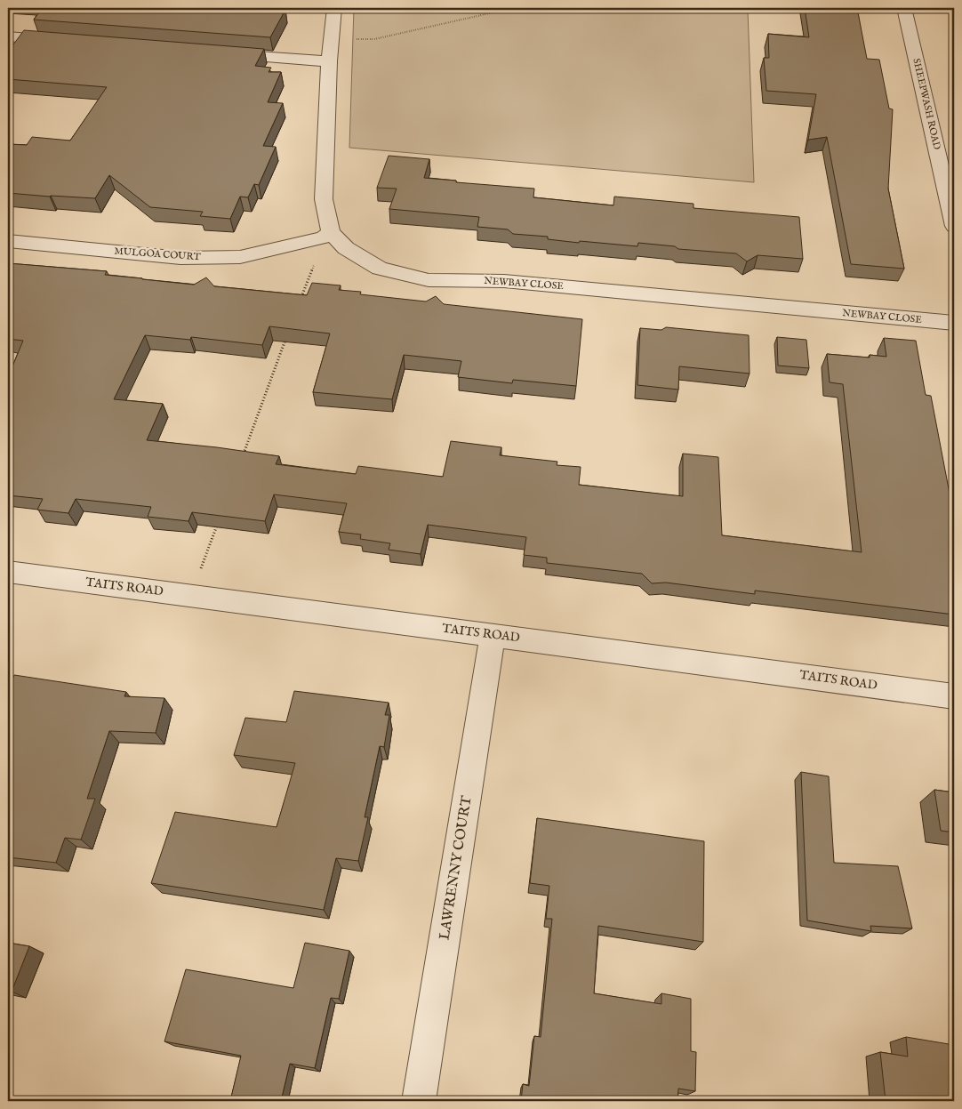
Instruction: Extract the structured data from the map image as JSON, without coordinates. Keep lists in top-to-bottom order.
{
  "streets": {
    "street": [
      "SHEEPWASH ROAD",
      "MULGOA COURT",
      "NEWBAY CLOSE",
      "TAITS ROAD",
      "LAWRENNY COURT"
    ]
  },
  "crossings": [
    ["MULGOA COURT", "NEWBAY CLOSE"],
    ["TAITS ROAD", "LAWRENNY COURT"]
  ]
}
